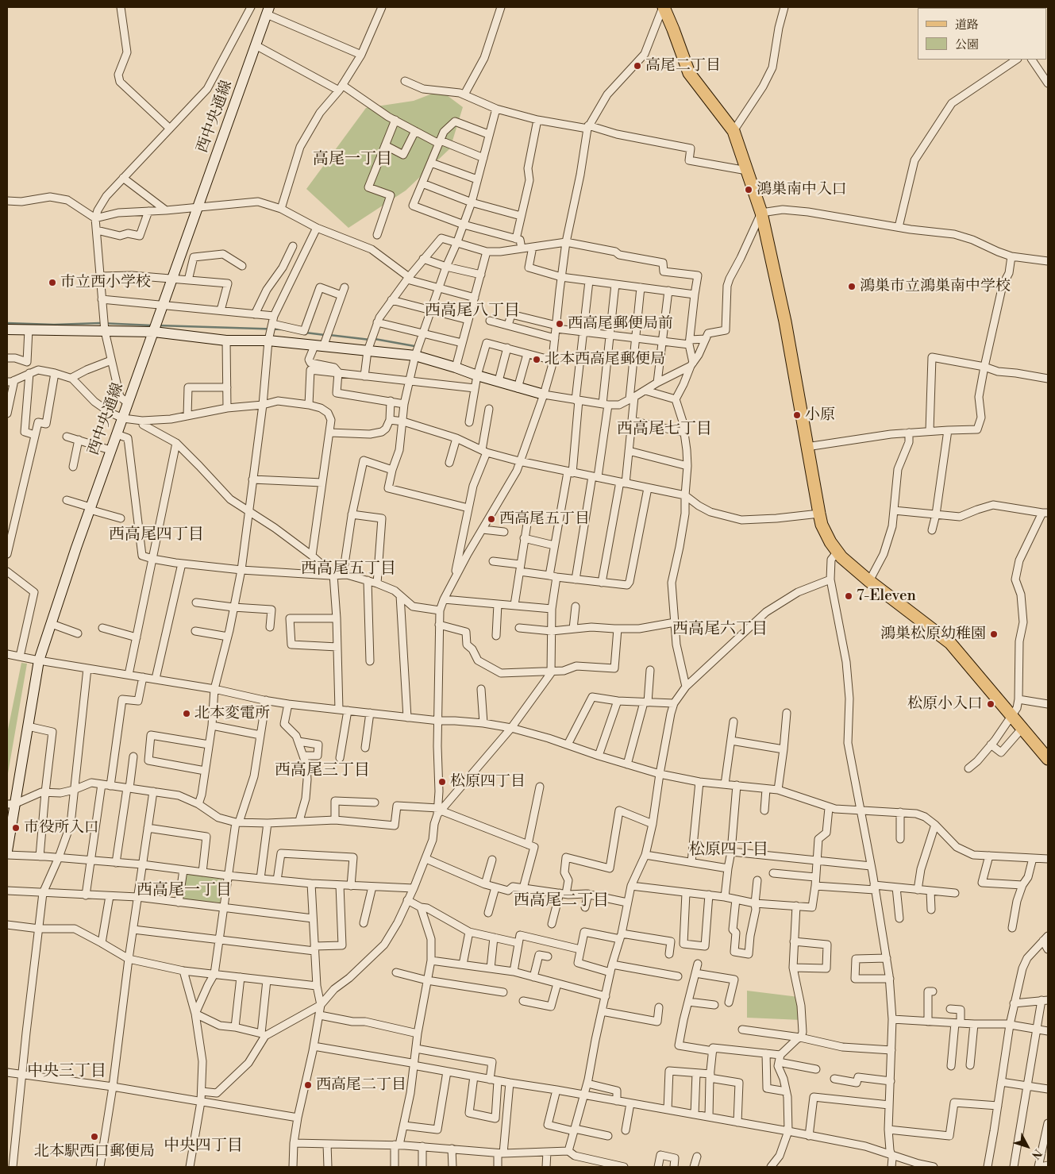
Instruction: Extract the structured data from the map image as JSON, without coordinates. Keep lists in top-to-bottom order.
{
  "streets": {
    "street": ["西中央通線"]
  },
  "districts": [
    "高尾一丁目",
    "西高尾八丁目",
    "西高尾七丁目",
    "西高尾四丁目",
    "西高尾五丁目",
    "西高尾六丁目",
    "西高尾三丁目",
    "松原四丁目",
    "西高尾一丁目",
    "西高尾二丁目",
    "中央三丁目",
    "中央四丁目"
  ],
  "places": [
    "高尾二丁目",
    "鴻巣南中入口",
    "市立西小学校",
    "鴻巣市立鴻巣南中学校",
    "西高尾郵便局前",
    "北本西高尾郵便局",
    "小原",
    "西高尾五丁目",
    "7-Eleven",
    "鴻巣松原幼稚園",
    "松原小入口",
    "北本変電所",
    "松原四丁目",
    "市役所入口",
    "西高尾二丁目",
    "北本駅西口郵便局"
  ],
  "legend": ["道路", "公園"],
  "north": "bottom right"
}
